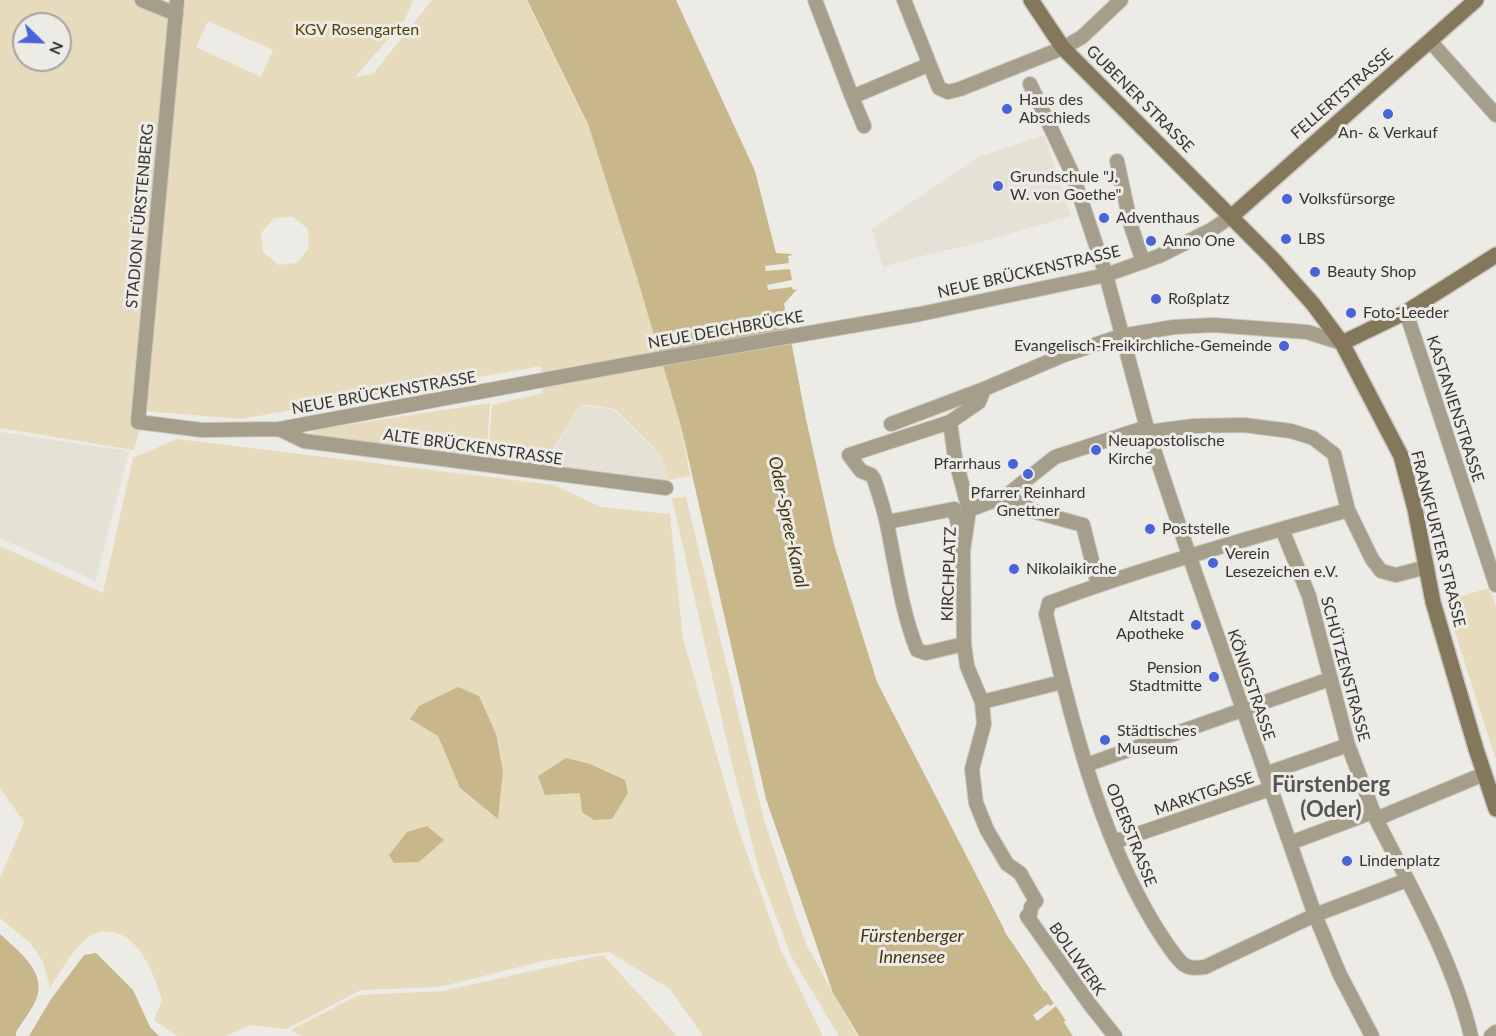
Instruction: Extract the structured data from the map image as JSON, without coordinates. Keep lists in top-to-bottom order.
{
  "streets": {
    "main road": ["FELLERTSTRASSE", "GUBENER STRASSE", "FRANKFURTER STRASSE"],
    "street": [
      "STADION FÜRSTENBERG",
      "NEUE BRÜCKENSTRASSE",
      "NEUE DEICHBRÜCKE",
      "KASTANIENSTRASSE",
      "ALTE BRÜCKENSTRASSE",
      "KIRCHPLATZ",
      "SCHÜTZENSTRASSE",
      "KÖNIGSTRASSE",
      "MARKTGASSE",
      "ODERSTRASSE",
      "BOLLWERK"
    ]
  },
  "crossings": [
    ["FELLERTSTRASSE", "GUBENER STRASSE"],
    ["FELLERTSTRASSE", "NEUE BRÜCKENSTRASSE"],
    ["FELLERTSTRASSE", "FRANKFURTER STRASSE"],
    ["GUBENER STRASSE", "NEUE BRÜCKENSTRASSE"],
    ["GUBENER STRASSE", "FRANKFURTER STRASSE"],
    ["STADION FÜRSTENBERG", "NEUE BRÜCKENSTRASSE"],
    ["NEUE BRÜCKENSTRASSE", "NEUE DEICHBRÜCKE"],
    ["NEUE BRÜCKENSTRASSE", "ALTE BRÜCKENSTRASSE"],
    ["NEUE BRÜCKENSTRASSE", "FRANKFURTER STRASSE"],
    ["FRANKFURTER STRASSE", "KIRCHPLATZ"],
    ["KIRCHPLATZ", "KÖNIGSTRASSE"],
    ["KIRCHPLATZ", "BOLLWERK"],
    ["KÖNIGSTRASSE", "MARKTGASSE"],
    ["KÖNIGSTRASSE", "ODERSTRASSE"],
    ["MARKTGASSE", "ODERSTRASSE"]
  ],
  "districts": ["Fürstenberg (Oder)"],
  "water": ["Oder-Spree-Kanal", "Fürstenberger Innensee"],
  "parks": ["KGV Rosengarten"],
  "places": [
    "Haus des Abschieds",
    "An- & Verkauf",
    "Grundschule \"J. W. von Goethe\"",
    "Volksfürsorge",
    "Adventhaus",
    "LBS",
    "Anno One",
    "Beauty Shop",
    "Roßplatz",
    "Foto-Leeder",
    "Evangelisch-Freikirchliche-Gemeinde",
    "Neuapostolische Kirche",
    "Pfarrhaus",
    "Pfarrer Reinhard Gnettner",
    "Poststelle",
    "Verein Lesezeichen e.V.",
    "Nikolaikirche",
    "Altstadt Apotheke",
    "Pension Stadtmitte",
    "Städtisches Museum",
    "Lindenplatz"
  ],
  "north": "bottom right"
}
